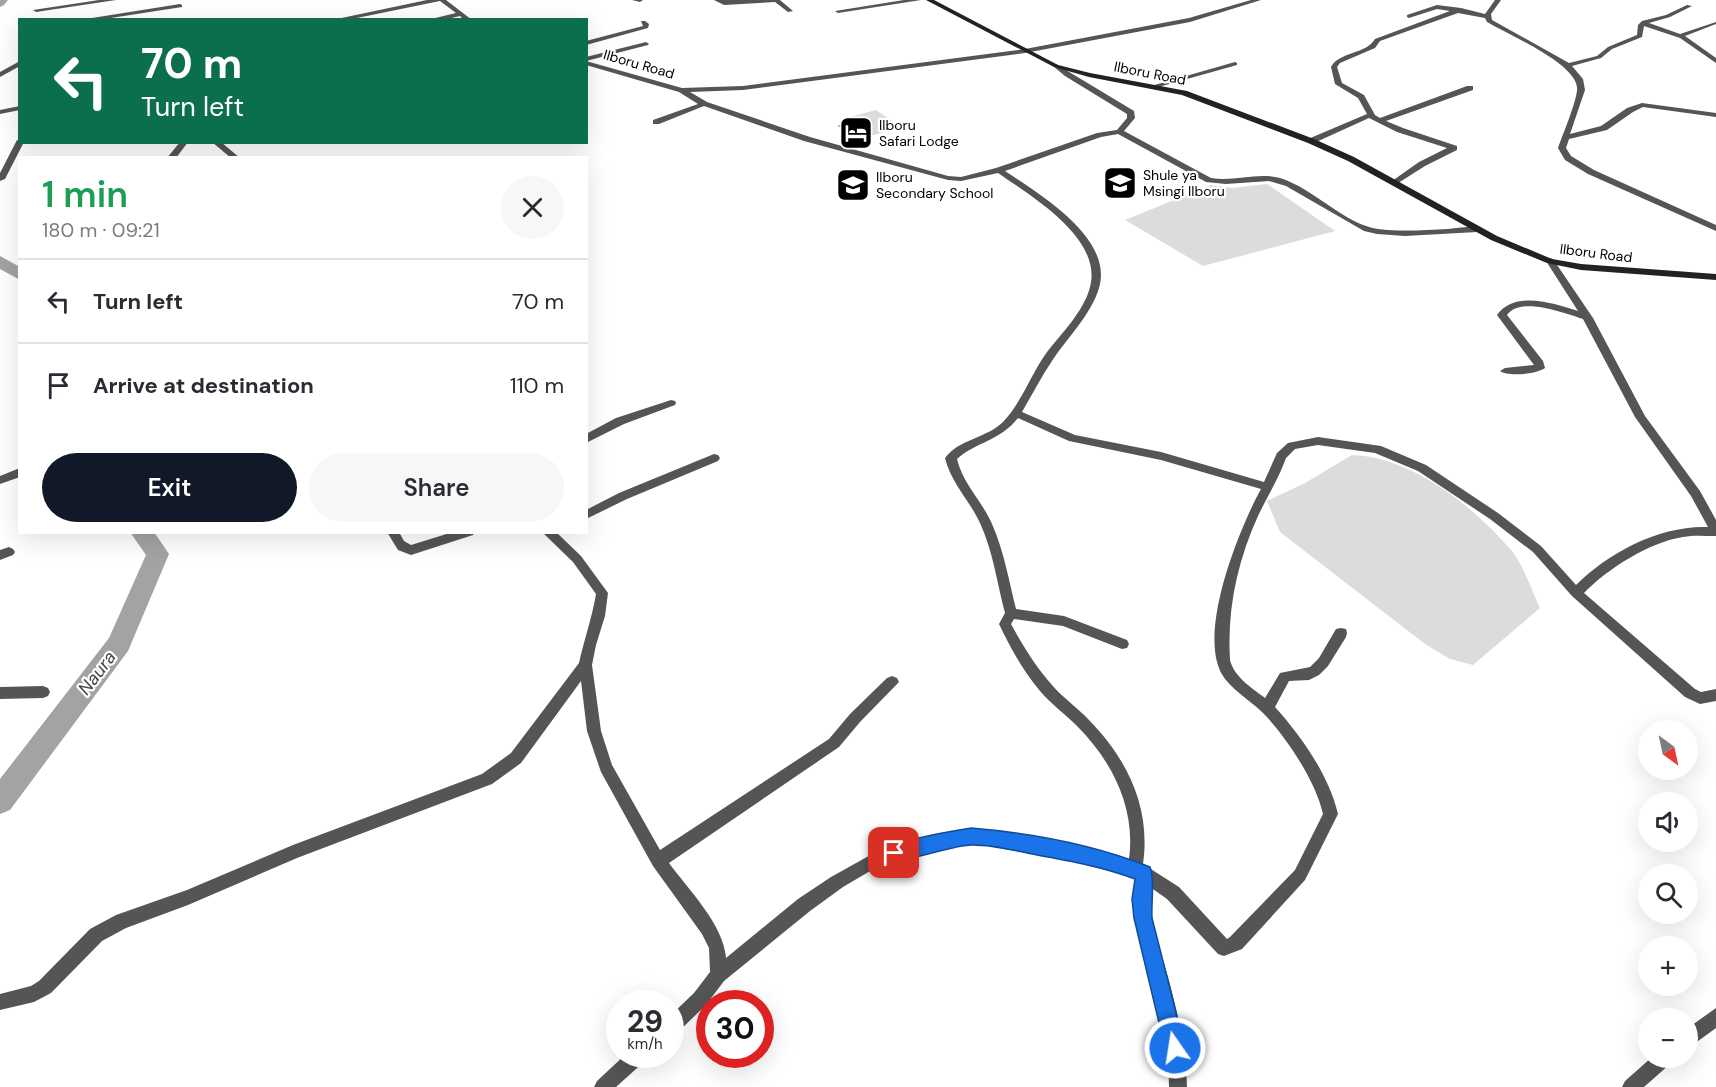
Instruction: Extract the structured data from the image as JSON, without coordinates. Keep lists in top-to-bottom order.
{
  "streets": {
    "street": ["Ilboru Road"]
  },
  "water": ["Naura"],
  "places": {
    "hotel": ["Ilboru Safari Lodge"],
    "school or university": ["Shule ya Msingi Ilboru", "Ilboru Secondary School"]
  },
  "north": "bottom right",
  "page": {
    "turn": ["70 m", "Turn left"],
    "heading": ["1 min", "180 m · 09:21"],
    "list": [
      {
        "name": "Turn left",
        "value": "70 m"
      },
      {
        "name": "Arrive at destination",
        "value": "110 m"
      }
    ],
    "buttons": ["Exit", "Share"],
    "map_buttons": ["+", "−"],
    "speed": "29 km/h",
    "limit": "30"
  }
}
